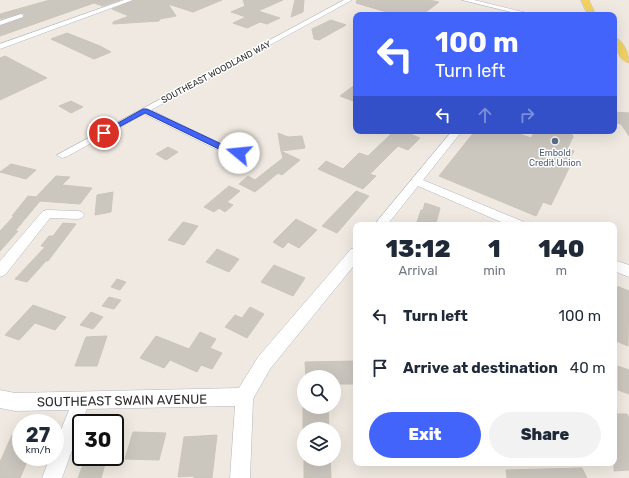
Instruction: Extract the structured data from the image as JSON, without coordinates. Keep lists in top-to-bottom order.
{
  "streets": {
    "street": ["SOUTHEAST WOODLAND WAY", "SOUTHEAST SWAIN AVENUE"]
  },
  "places": ["Embold Credit Union"],
  "page": {
    "turn": ["100 m", "Turn left"],
    "eta": [
      "13:12",
      "Arrival",
      "1",
      "min",
      "140",
      "m"
    ],
    "list": [
      {
        "name": "Turn left",
        "value": "100 m"
      },
      {
        "name": "Arrive at destination",
        "value": "40 m"
      }
    ],
    "buttons": ["Exit", "Share"],
    "speed": "27 km/h",
    "limit": "30"
  }
}
